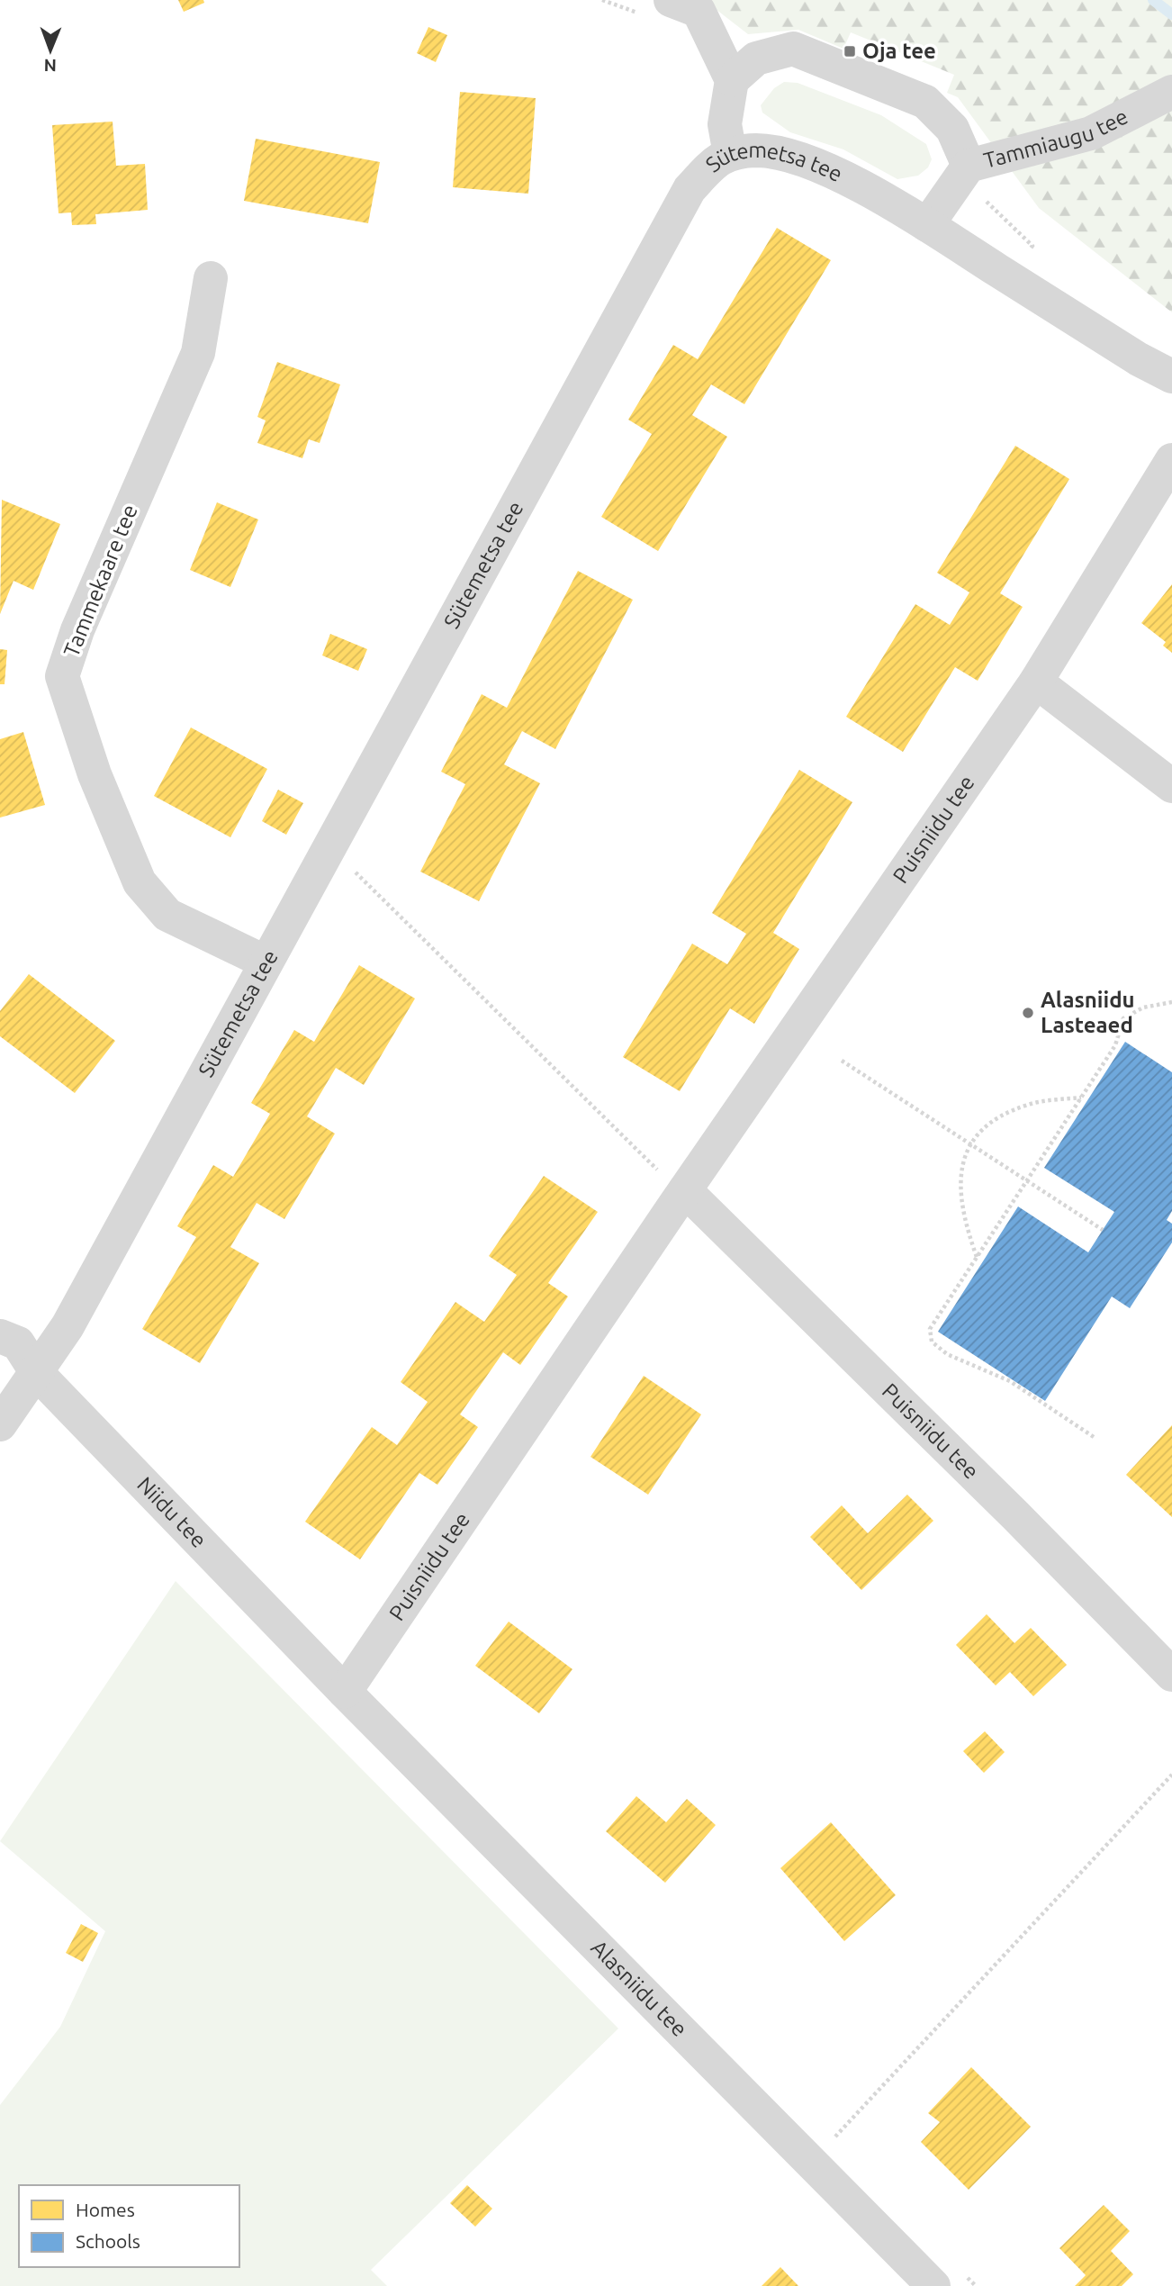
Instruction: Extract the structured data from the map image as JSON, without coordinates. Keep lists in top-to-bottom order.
{
  "streets": {
    "street": [
      "Tammiaugu tee",
      "Sütemetsa tee",
      "Tammekaare tee",
      "Puisniidu tee",
      "Niidu tee",
      "Alasniidu tee"
    ]
  },
  "crossings": [
    ["Tammiaugu tee", "Sütemetsa tee"],
    ["Sütemetsa tee", "Tammekaare tee"],
    ["Sütemetsa tee", "Niidu tee"],
    ["Puisniidu tee", "Niidu tee"],
    ["Puisniidu tee", "Alasniidu tee"],
    ["Niidu tee", "Alasniidu tee"]
  ],
  "places": {
    "transit": ["Oja tee"],
    "other": ["Alasniidu Lasteaed"]
  },
  "legend": ["Homes", "Schools"],
  "north": "bottom"
}
